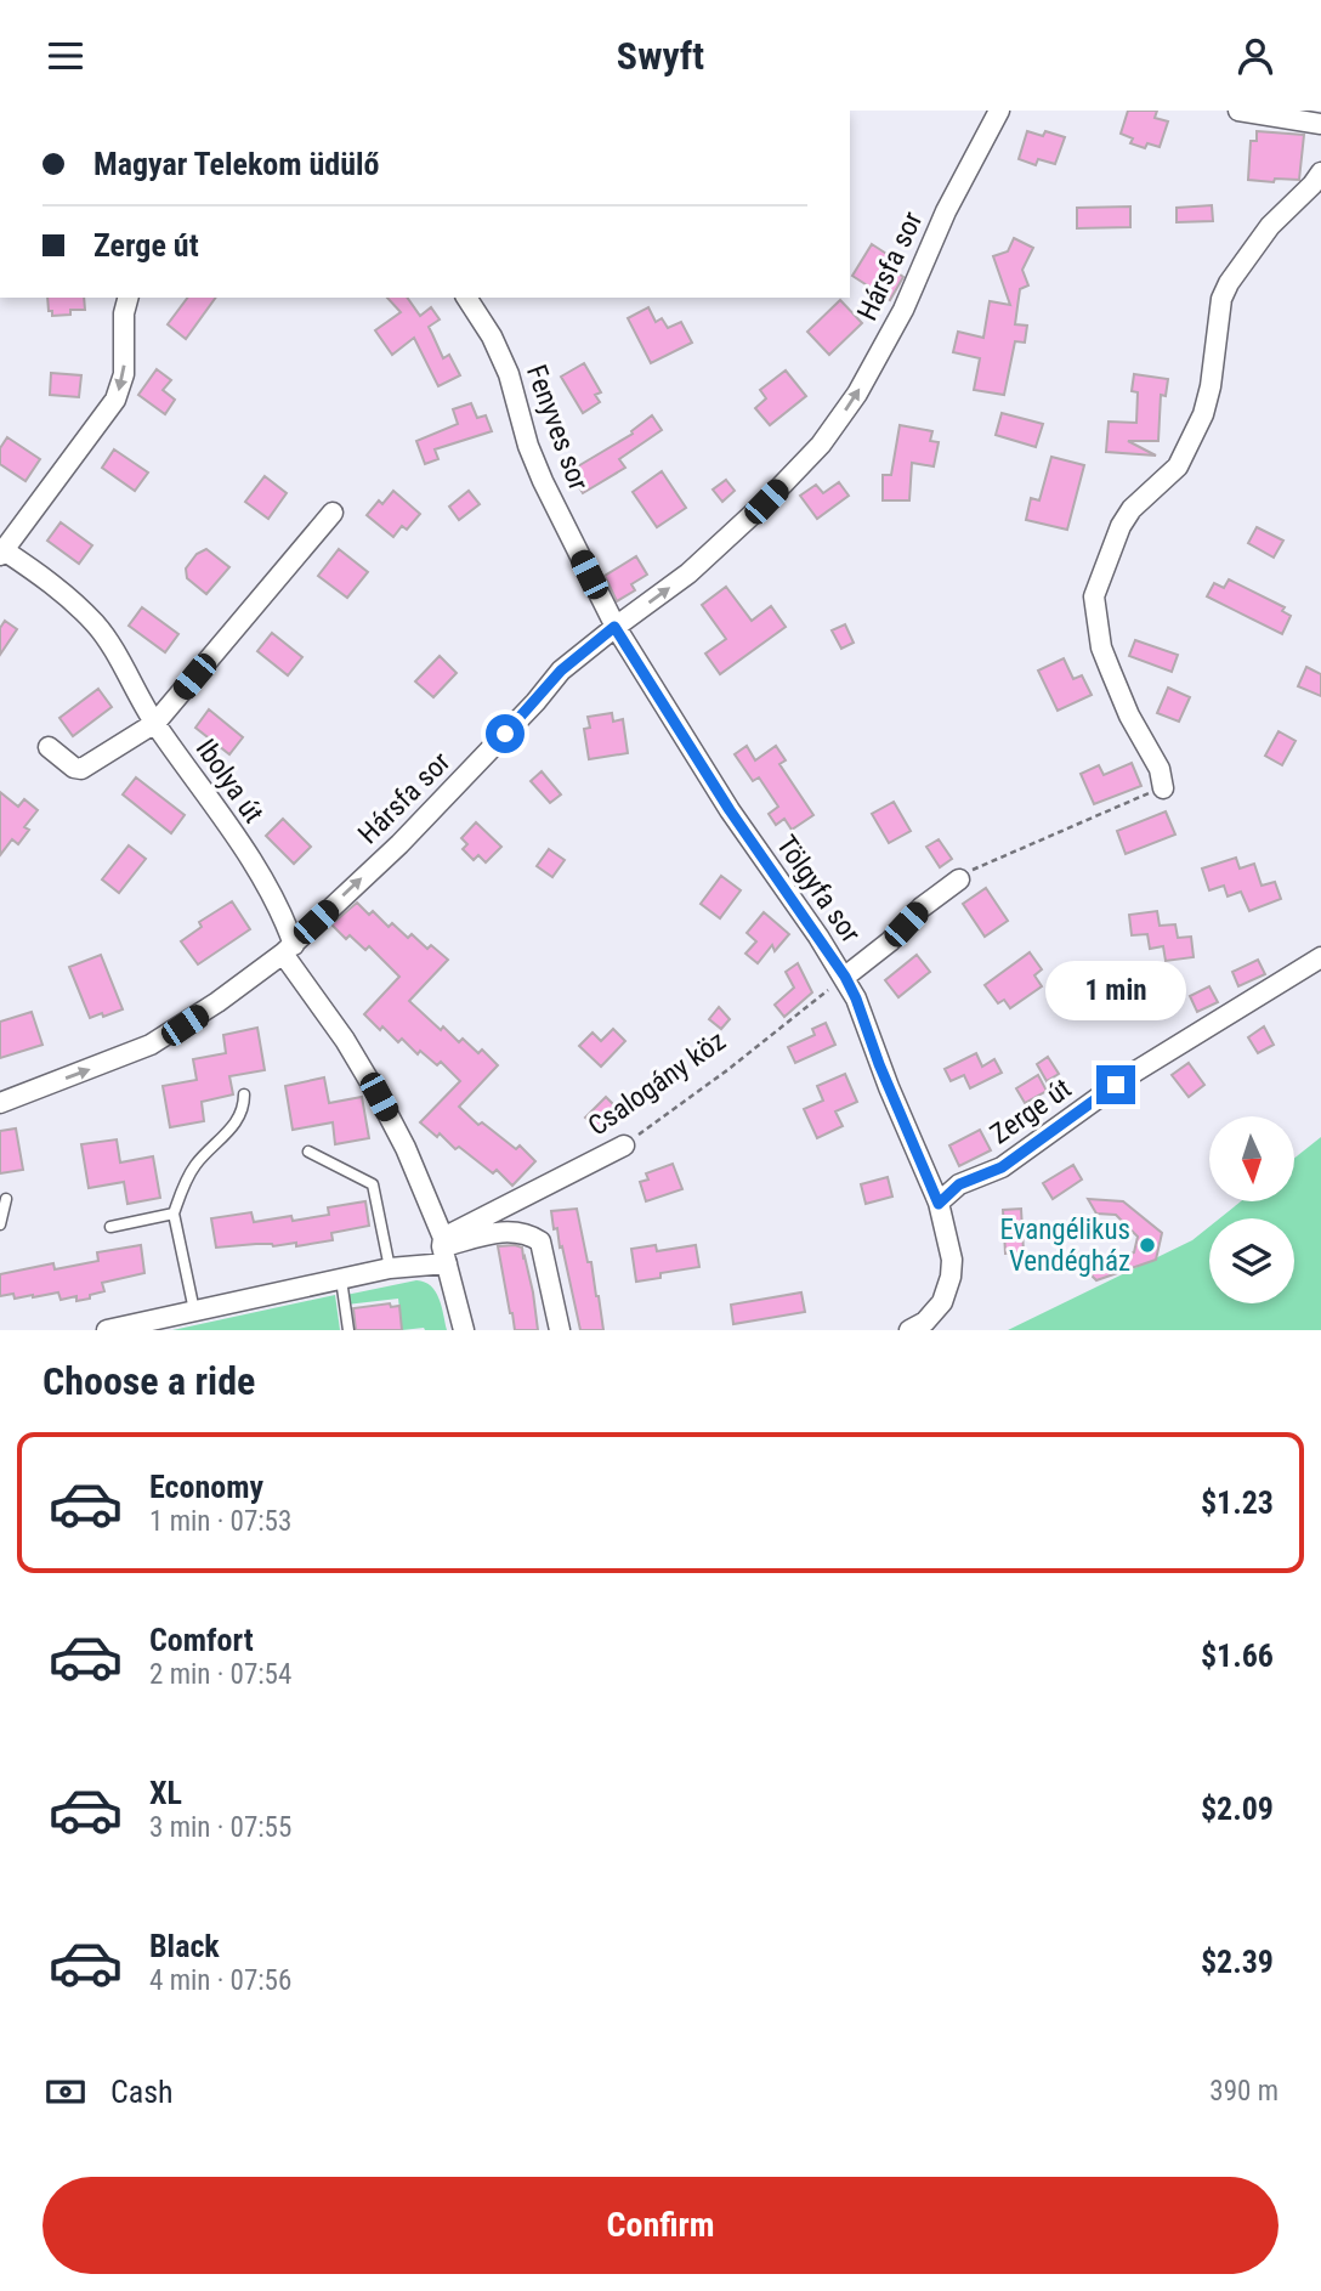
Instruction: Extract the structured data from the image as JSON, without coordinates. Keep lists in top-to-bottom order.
{
  "streets": {
    "street": [
      "Hársfa sor",
      "Fenyves sor",
      "Ibolya út",
      "Tölgyfa sor",
      "Csalogány köz",
      "Zerge út"
    ]
  },
  "crossings": [
    ["Hársfa sor", "Fenyves sor"],
    ["Hársfa sor", "Ibolya út"],
    ["Hársfa sor", "Tölgyfa sor"],
    ["Fenyves sor", "Tölgyfa sor"],
    ["Ibolya út", "Csalogány köz"],
    ["Tölgyfa sor", "Csalogány köz"],
    ["Tölgyfa sor", "Zerge út"]
  ],
  "one_way": ["Hársfa sor"],
  "places": ["Evangélikus Vendégház"],
  "north": "bottom",
  "page": {
    "header": "Swyft",
    "banner": ["Magyar Telekom üdülő", "Zerge út"],
    "bubble": "1 min",
    "heading": "Choose a ride",
    "list": [
      {
        "name": "Economy",
        "note": "1 min · 07:53",
        "value": "$1.23"
      },
      {
        "name": "Comfort",
        "note": "2 min · 07:54",
        "value": "$1.66"
      },
      {
        "name": "XL",
        "note": "3 min · 07:55",
        "value": "$2.09"
      },
      {
        "name": "Black",
        "note": "4 min · 07:56",
        "value": "$2.39"
      }
    ],
    "pay": ["Cash", "390 m"],
    "buttons": "Confirm"
  }
}
